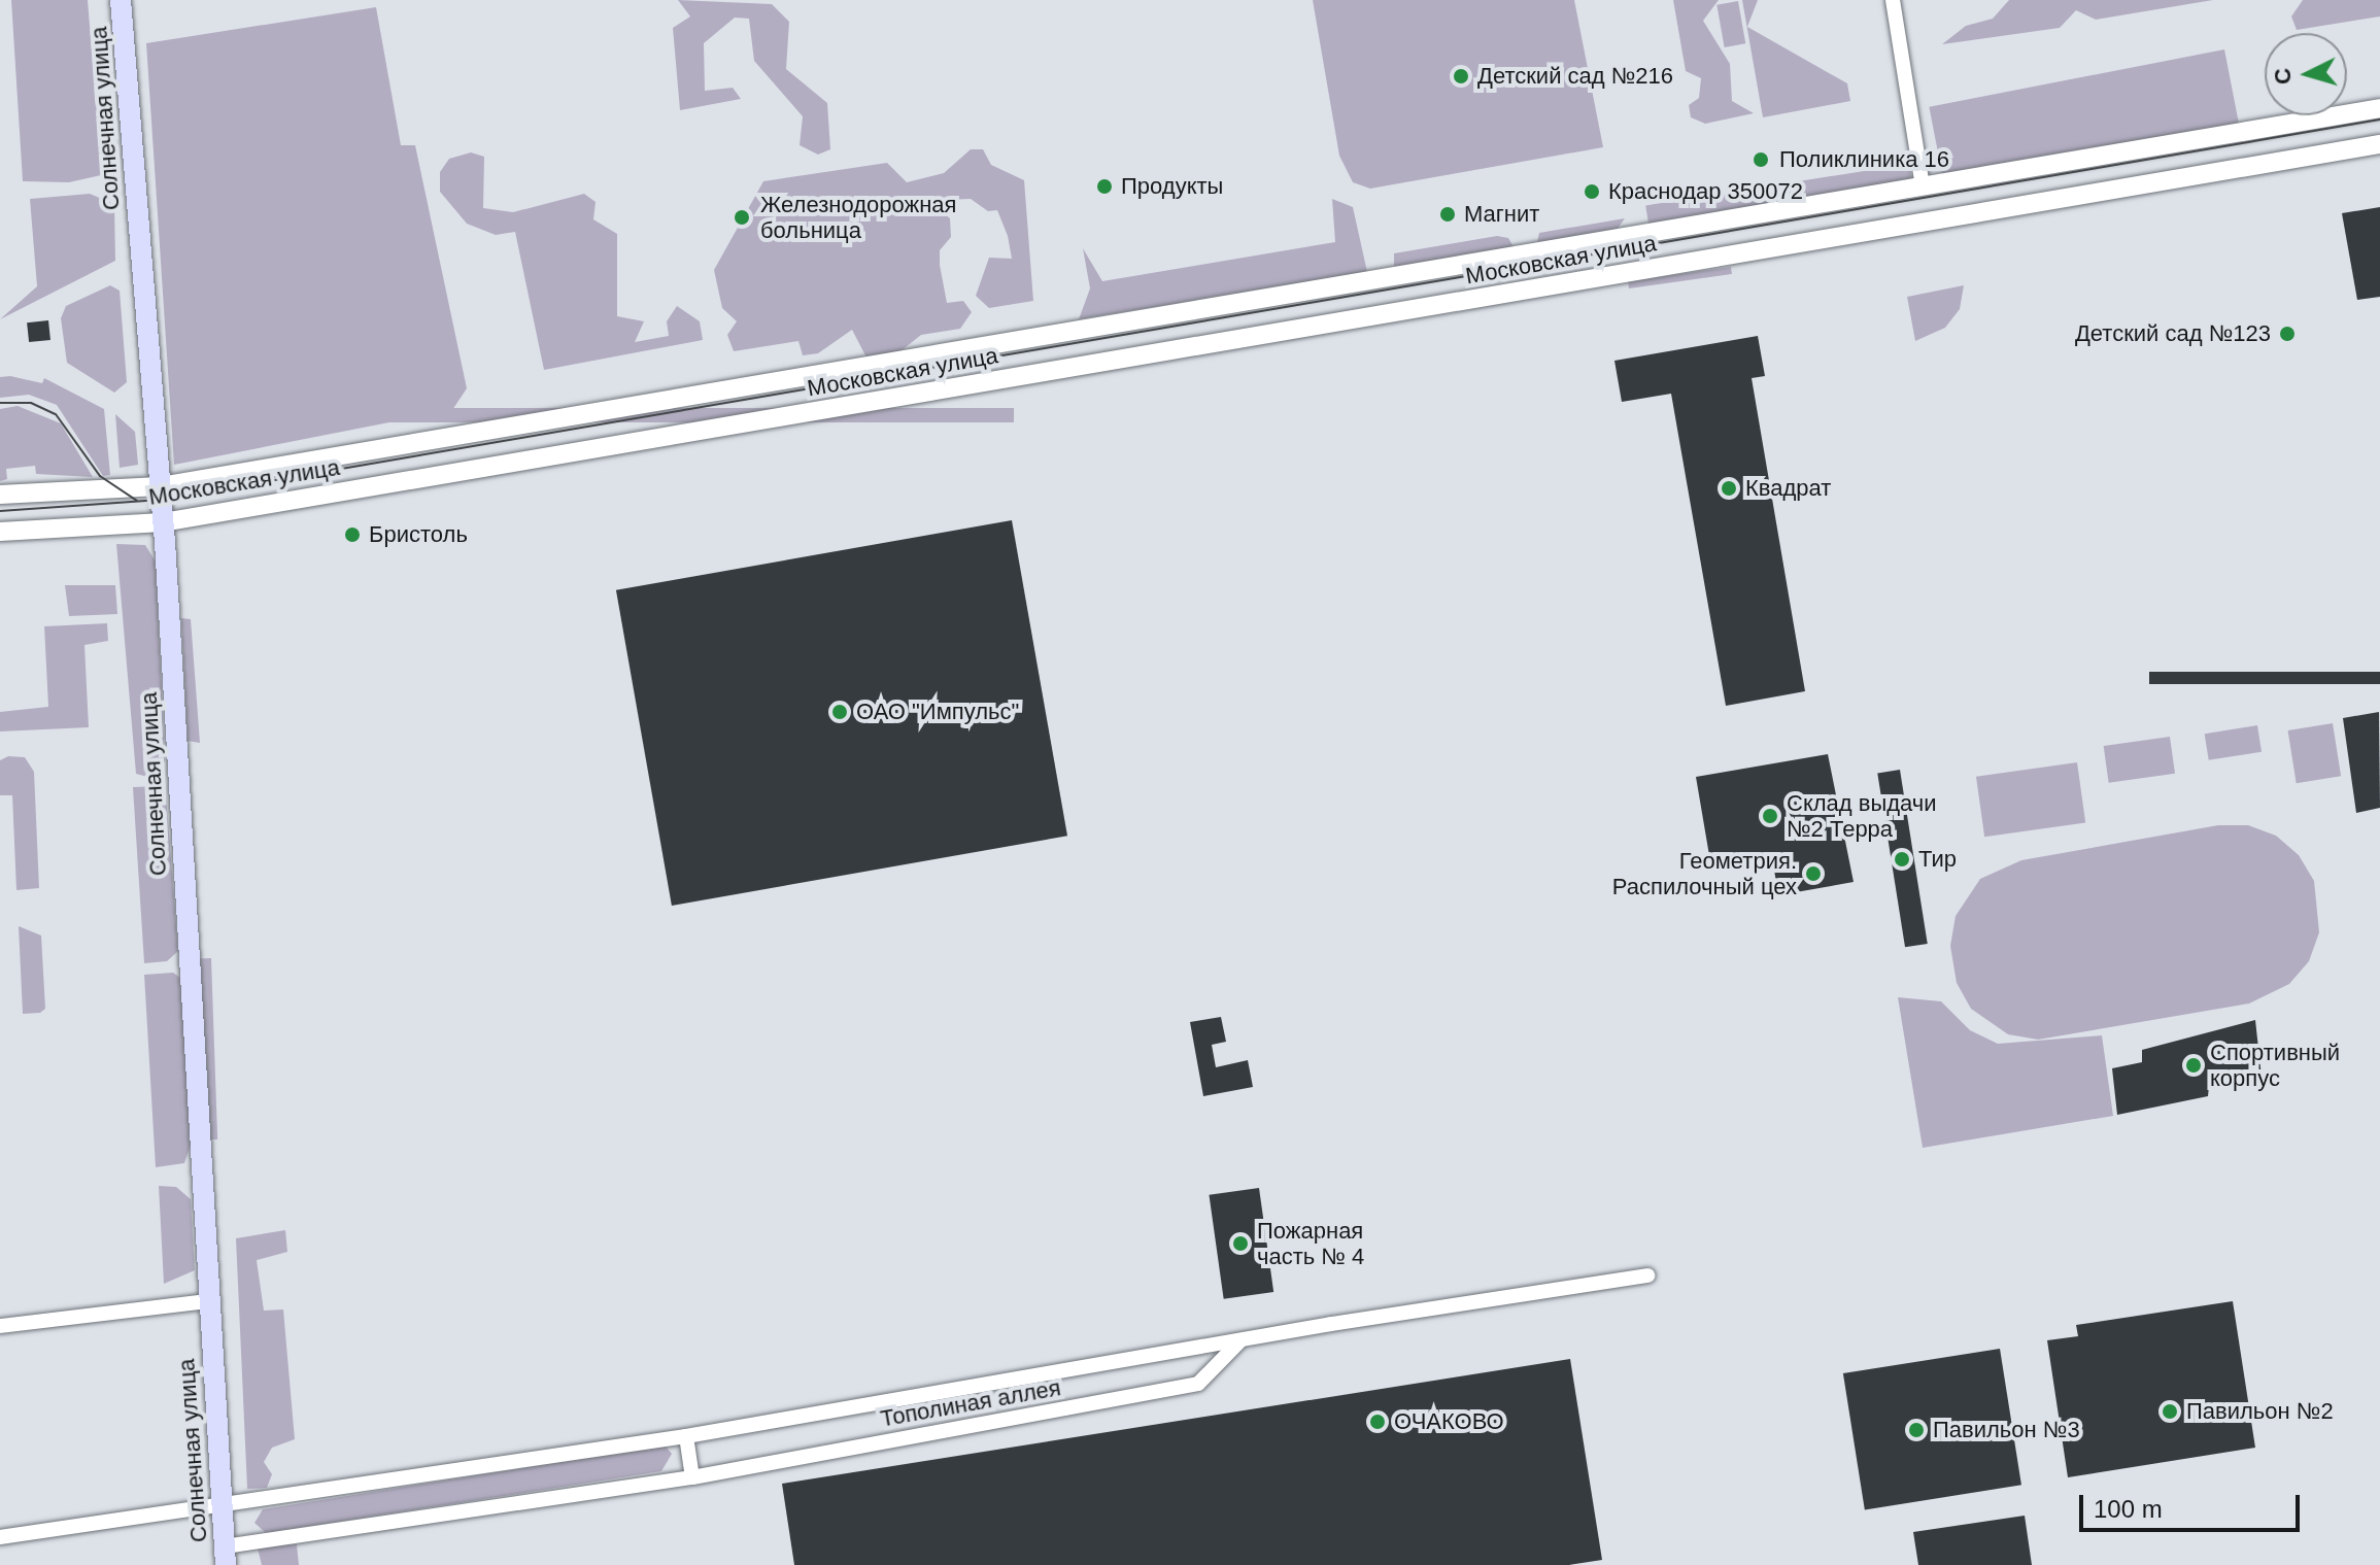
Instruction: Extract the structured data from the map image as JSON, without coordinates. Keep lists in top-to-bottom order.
{
  "streets": {
    "main road": ["Солнечная улица"],
    "street": ["Московская улица", "Тополиная аллея"]
  },
  "crossings": [
    ["Солнечная улица", "Московская улица"],
    ["Солнечная улица", "Тополиная аллея"]
  ],
  "places": [
    "Детский сад №216",
    "Поликлиника 16",
    "Продукты",
    "Краснодар 350072",
    "Магнит",
    "Железнодорожная больница",
    "Детский сад №123",
    "Квадрат",
    "Бристоль",
    "ОАО \"Импульс\"",
    "Склад выдачи №2 Терра",
    "Тир",
    "Геометрия. Распилочный цех",
    "Спортивный корпус",
    "Пожарная часть № 4",
    "Павильон №2",
    "ОЧАКОВО",
    "Павильон №3"
  ],
  "scale_bar": "100 m",
  "north": "left"
}
